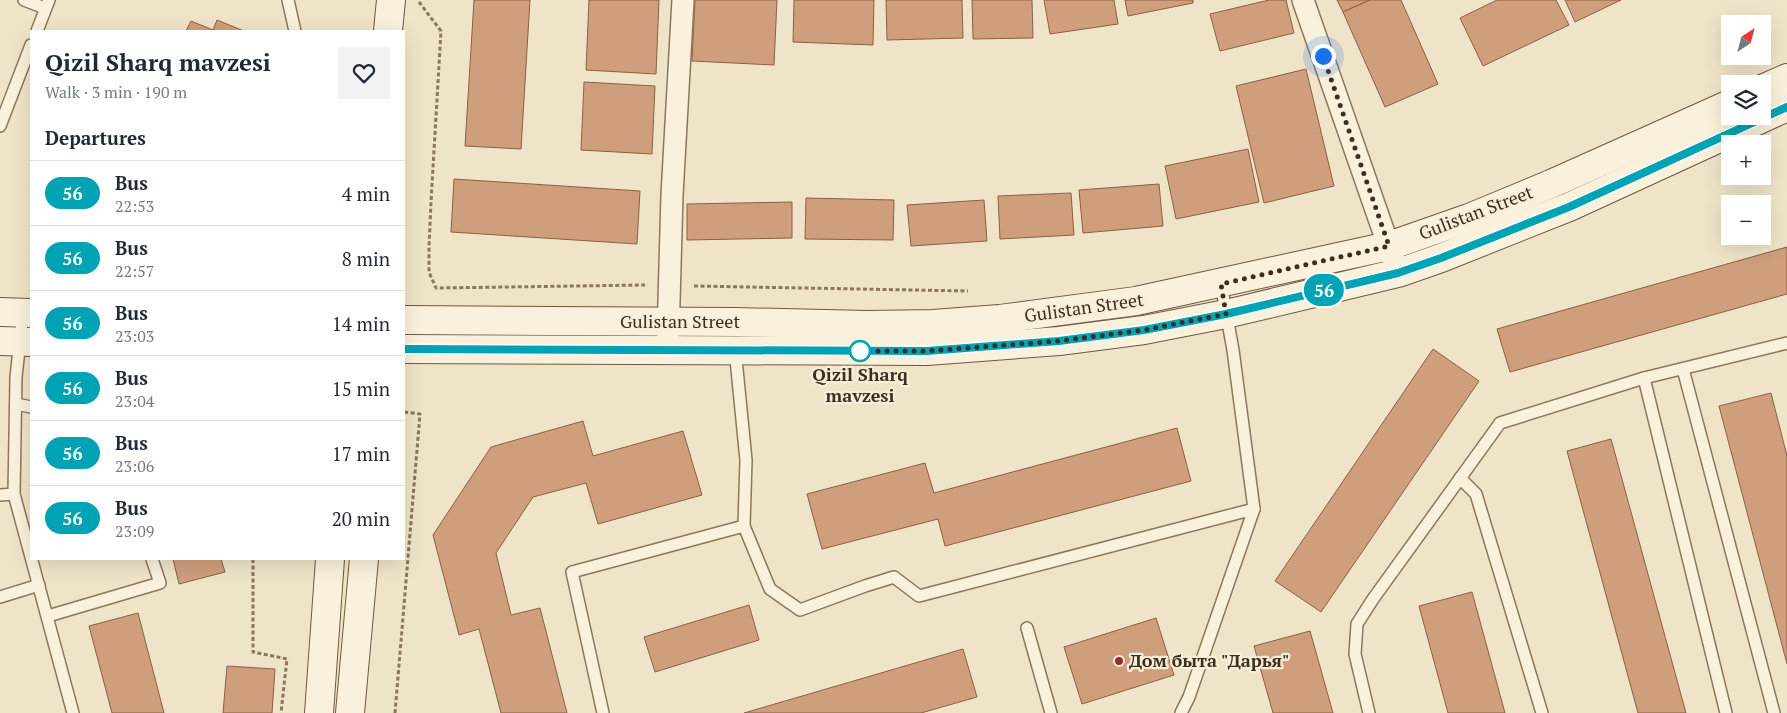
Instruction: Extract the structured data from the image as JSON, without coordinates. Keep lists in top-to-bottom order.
{
  "streets": {
    "main road": ["Gulistan Street"]
  },
  "places": ["Qizil Sharq mavzesi", "Дом быта \"Дарья\""],
  "lines": ["bus line 56"],
  "north": "top right",
  "page": {
    "on_map": "56",
    "map_buttons": ["+", "−"],
    "heading": [
      ["Qizil Sharq mavzesi", "Walk · 3 min · 190 m"],
      "Departures"
    ],
    "list": [
      {
        "mark": "56",
        "name": "Bus",
        "note": "22:53",
        "value": "4 min"
      },
      {
        "mark": "56",
        "name": "Bus",
        "note": "22:57",
        "value": "8 min"
      },
      {
        "mark": "56",
        "name": "Bus",
        "note": "23:03",
        "value": "14 min"
      },
      {
        "mark": "56",
        "name": "Bus",
        "note": "23:04",
        "value": "15 min"
      },
      {
        "mark": "56",
        "name": "Bus",
        "note": "23:06",
        "value": "17 min"
      },
      {
        "mark": "56",
        "name": "Bus",
        "note": "23:09",
        "value": "20 min"
      }
    ]
  }
}
